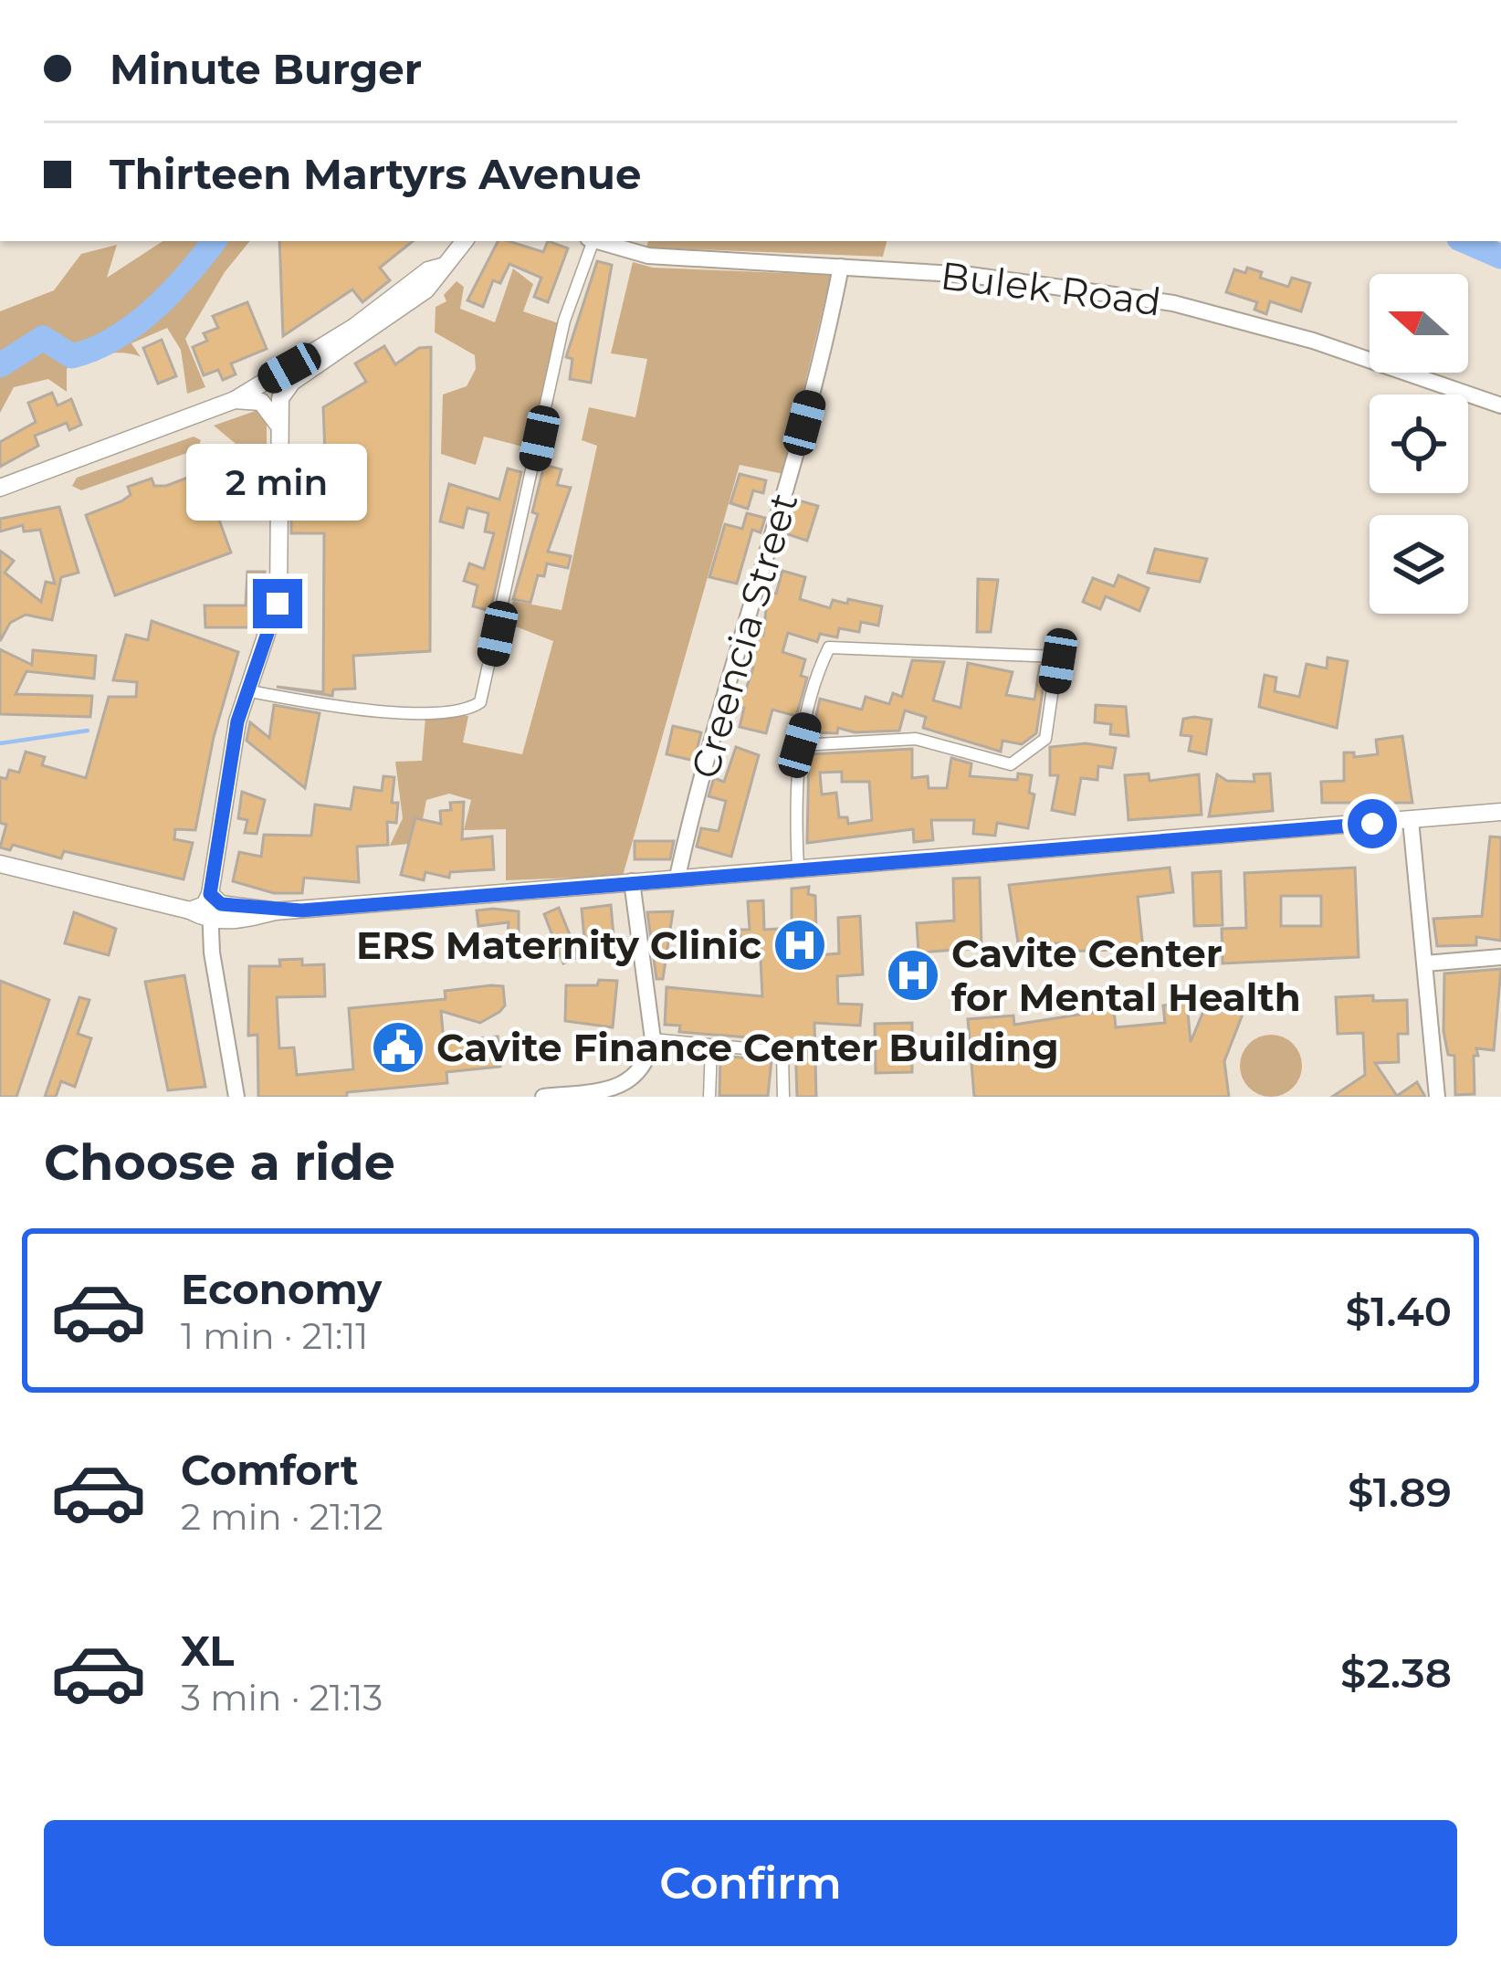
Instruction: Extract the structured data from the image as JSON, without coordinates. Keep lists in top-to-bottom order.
{
  "streets": {
    "main road": ["Bulek Road", "Creencia Street"]
  },
  "crossings": [
    ["Bulek Road", "Creencia Street"]
  ],
  "places": {
    "hospital": ["ERS Maternity Clinic", "Cavite Center for Mental Health"],
    "public building": ["Cavite Finance Center Building"]
  },
  "north": "left",
  "page": {
    "banner": ["Minute Burger", "Thirteen Martyrs Avenue"],
    "bubble": "2 min",
    "heading": "Choose a ride",
    "list": [
      {
        "name": "Economy",
        "note": "1 min · 21:11",
        "value": "$1.40"
      },
      {
        "name": "Comfort",
        "note": "2 min · 21:12",
        "value": "$1.89"
      },
      {
        "name": "XL",
        "note": "3 min · 21:13",
        "value": "$2.38"
      }
    ],
    "buttons": "Confirm"
  }
}
